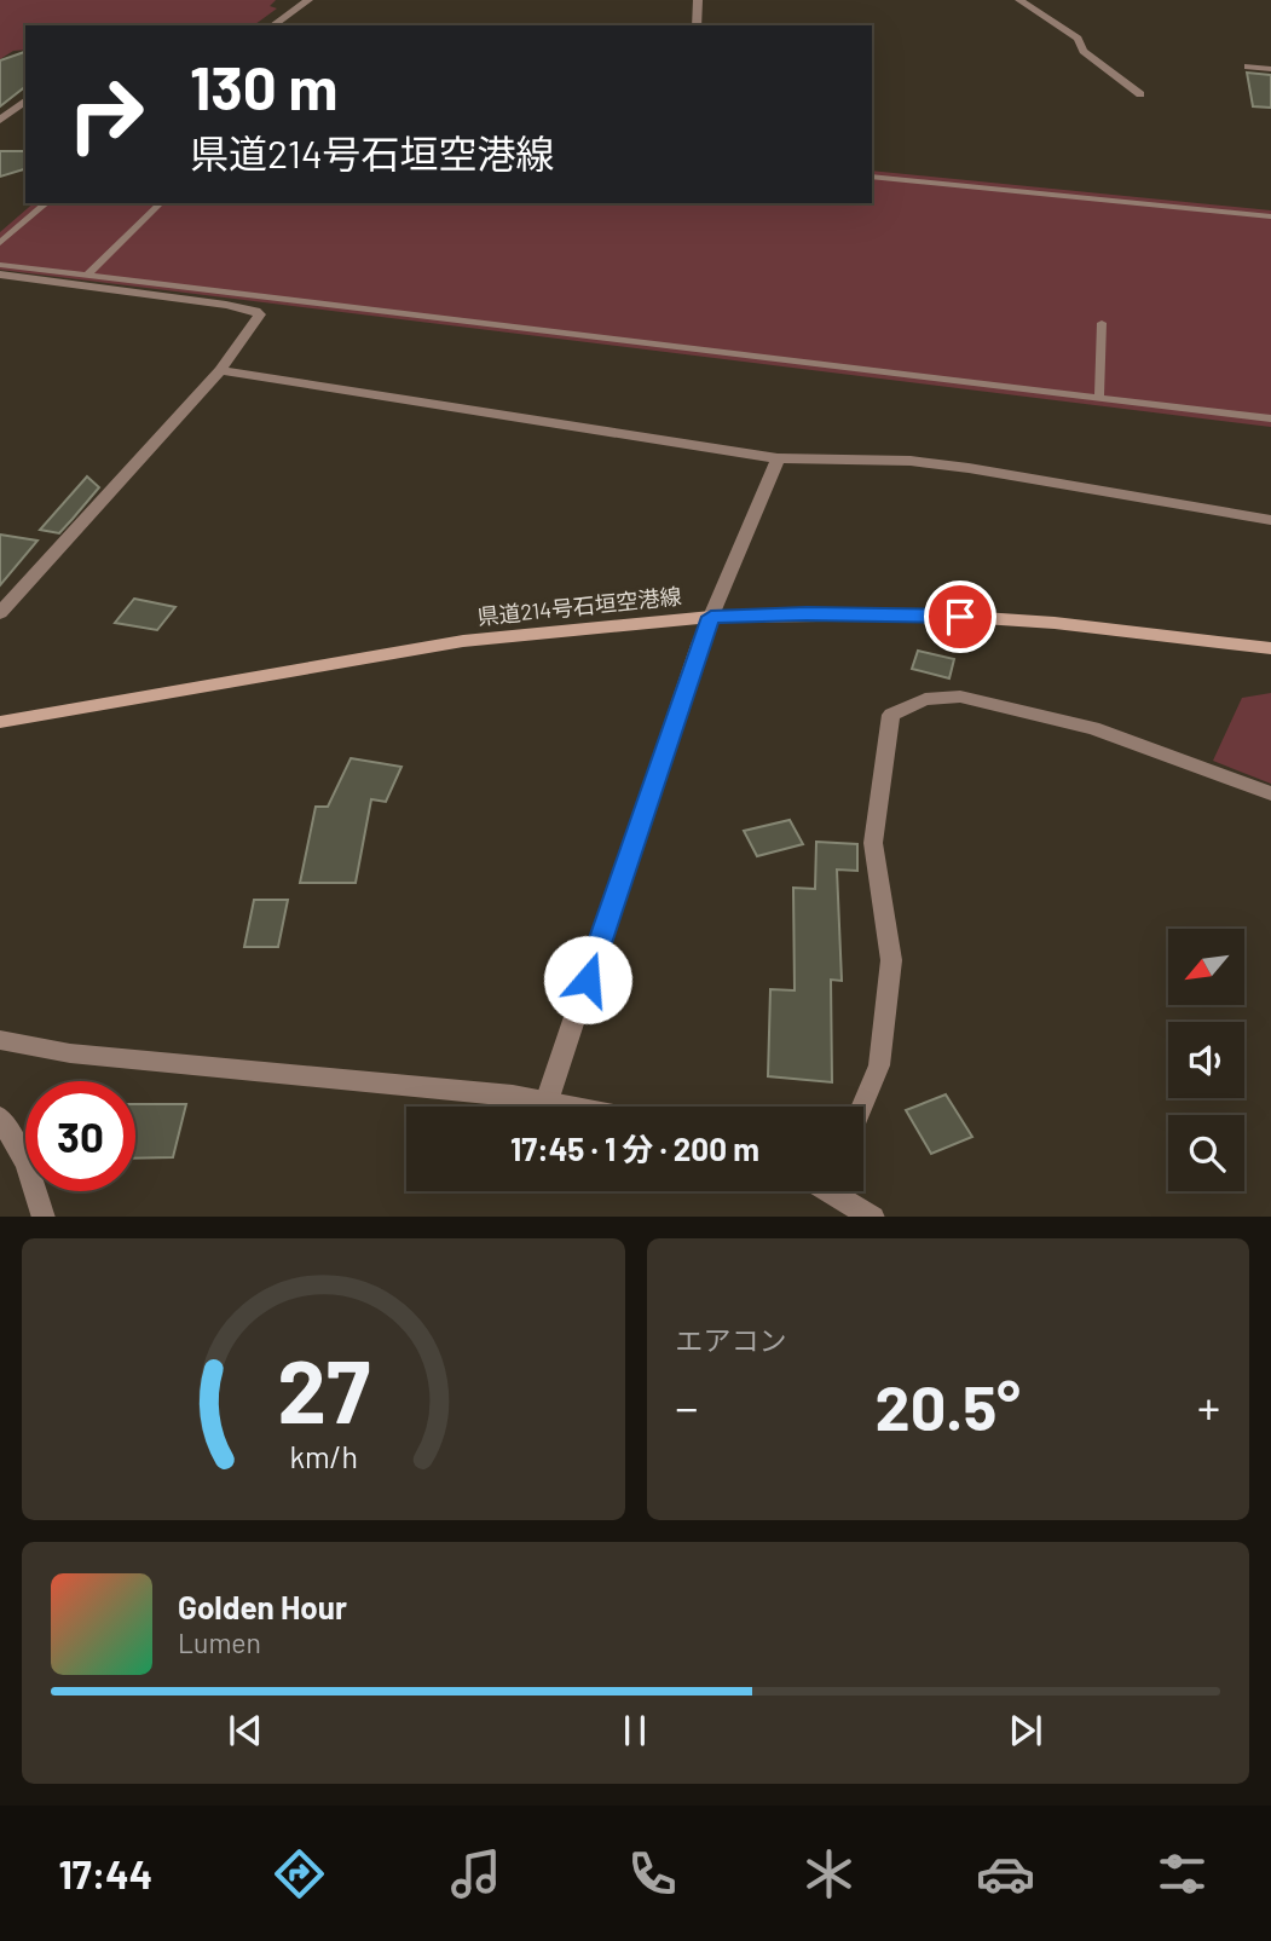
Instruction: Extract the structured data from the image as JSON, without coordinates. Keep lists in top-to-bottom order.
{
  "streets": {
    "main road": ["県道214号石垣空港線"]
  },
  "north": "bottom left",
  "page": {
    "turn": ["130 m", "県道214号石垣空港線"],
    "limit": "30",
    "trip": "17:45 · 1 分 · 200 m",
    "tile": "エアコン",
    "heat": ["−", "20.5°", "+"],
    "song": ["Golden Hour", "Lumen"],
    "tabs": "17:44",
    "gauge": ["27", "km/h"]
  }
}
